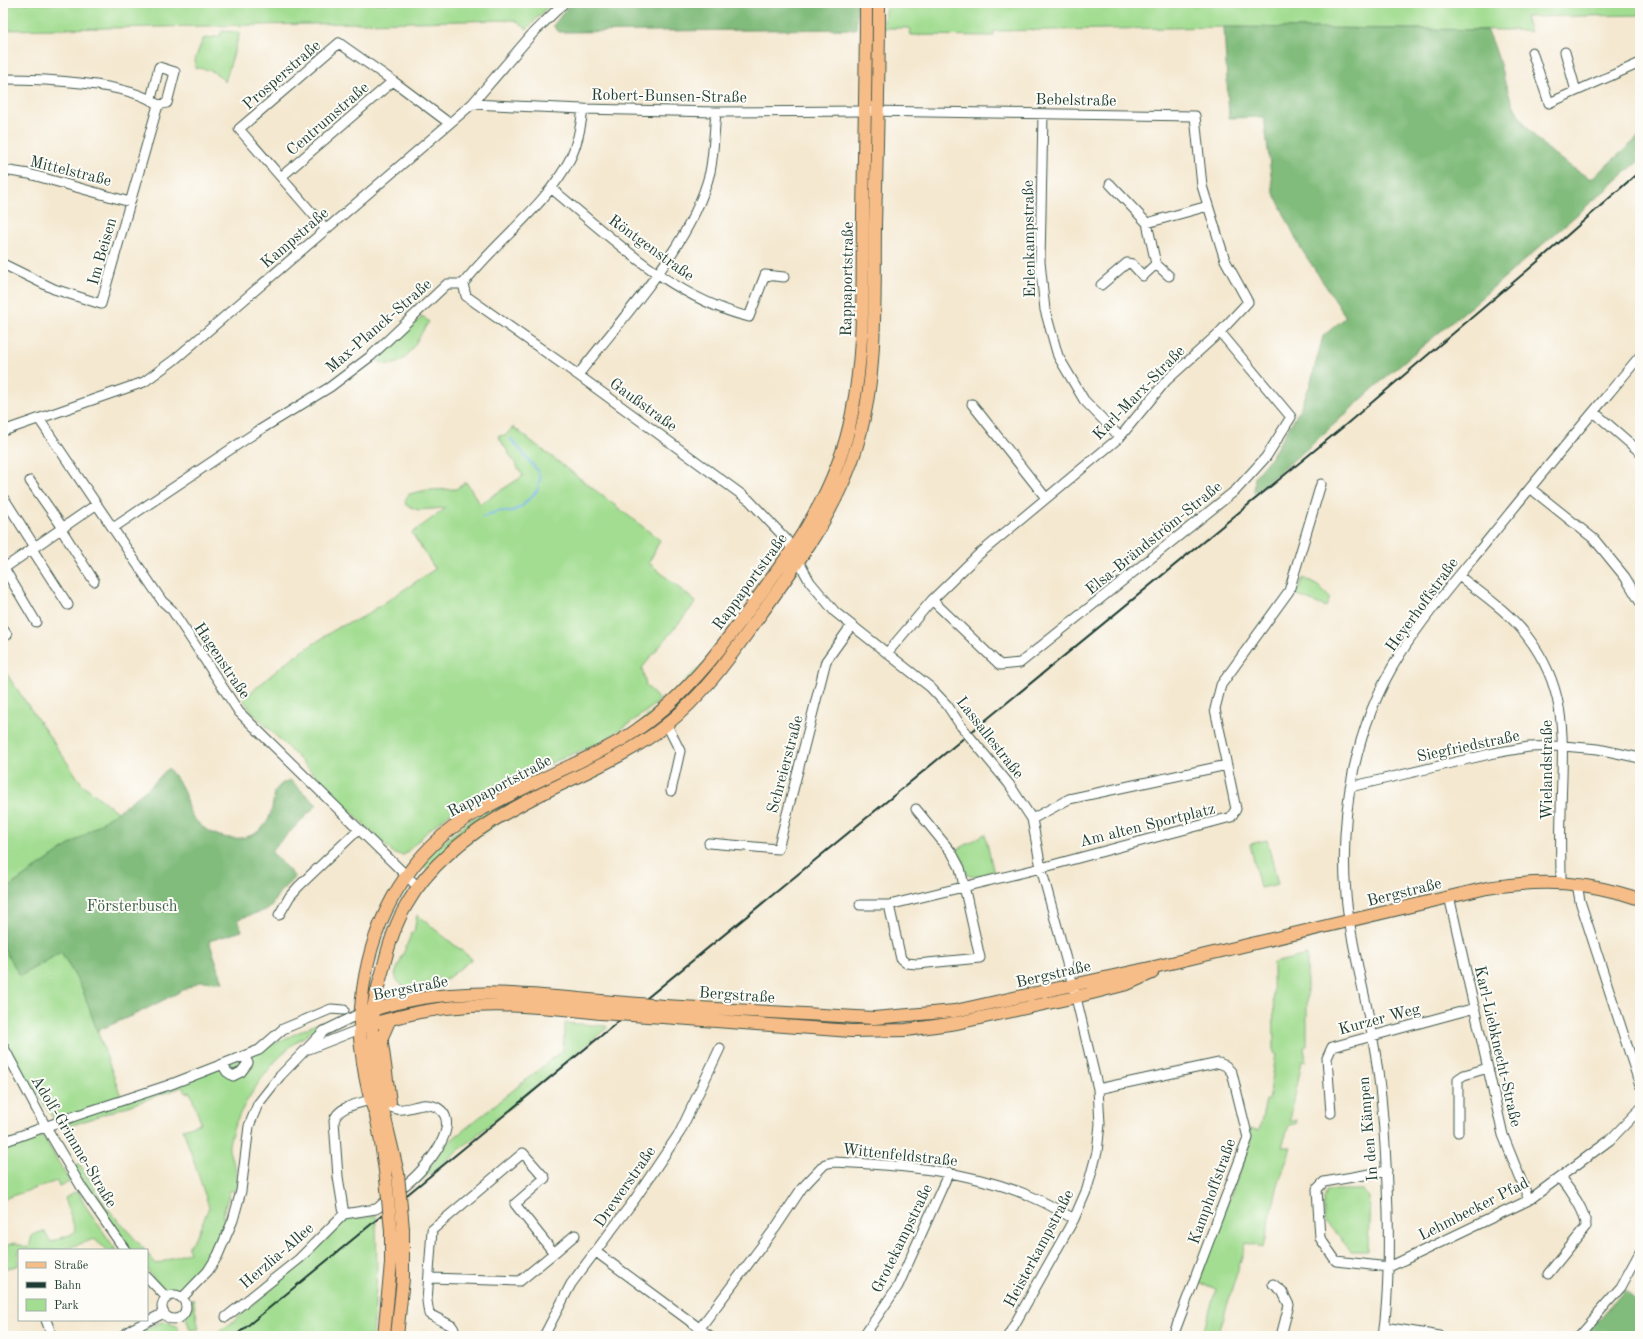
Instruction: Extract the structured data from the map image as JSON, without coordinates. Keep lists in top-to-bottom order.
{
  "streets": {
    "main road": ["Rappaportstraße", "Bergstraße"],
    "street": [
      "Prosperstraße",
      "Robert-Bunsen-Straße",
      "Bebelstraße",
      "Centrumstraße",
      "Mittelstraße",
      "Kampstraße",
      "Erlenkampstraße",
      "Röntgenstraße",
      "Im Beisen",
      "Max-Planck-Straße",
      "Karl-Marx-Straße",
      "Gaußstraße",
      "Elsa-Brändström-Straße",
      "Heyerhoffstraße",
      "Hagenstraße",
      "Lassallestraße",
      "Siegfriedstraße",
      "Schreierstraße",
      "Wielandstraße",
      "Am alten Sportplatz",
      "Kurzer Weg",
      "Karl-Liebknecht-Straße",
      "In den Kämpen",
      "Adolf-Grimme-Straße",
      "Wittenfeldstraße",
      "Drewerstraße",
      "Kamphoffstraße",
      "Lehmbecker Pfad",
      "Grotekampstraße",
      "Heisterkampstraße",
      "Herzlia-Allee"
    ]
  },
  "crossings": [
    ["Prosperstraße", "Centrumstraße"],
    ["Prosperstraße", "Kampstraße"],
    ["Robert-Bunsen-Straße", "Bebelstraße"],
    ["Robert-Bunsen-Straße", "Kampstraße"],
    ["Robert-Bunsen-Straße", "Rappaportstraße"],
    ["Bebelstraße", "Erlenkampstraße"],
    ["Bebelstraße", "Rappaportstraße"],
    ["Bebelstraße", "Karl-Marx-Straße"],
    ["Mittelstraße", "Im Beisen"],
    ["Kampstraße", "Hagenstraße"],
    ["Erlenkampstraße", "Karl-Marx-Straße"],
    ["Rappaportstraße", "Gaußstraße"],
    ["Rappaportstraße", "Hagenstraße"],
    ["Rappaportstraße", "Lassallestraße"],
    ["Rappaportstraße", "Bergstraße"],
    ["Max-Planck-Straße", "Gaußstraße"],
    ["Max-Planck-Straße", "Hagenstraße"],
    ["Karl-Marx-Straße", "Elsa-Brändström-Straße"],
    ["Karl-Marx-Straße", "Lassallestraße"],
    ["Gaußstraße", "Lassallestraße"],
    ["Heyerhoffstraße", "Siegfriedstraße"],
    ["Heyerhoffstraße", "Wielandstraße"],
    ["Heyerhoffstraße", "Bergstraße"],
    ["Heyerhoffstraße", "In den Kämpen"],
    ["Lassallestraße", "Schreierstraße"],
    ["Lassallestraße", "Am alten Sportplatz"],
    ["Lassallestraße", "Bergstraße"],
    ["Lassallestraße", "Heisterkampstraße"],
    ["Siegfriedstraße", "Wielandstraße"],
    ["Wielandstraße", "Bergstraße"],
    ["Bergstraße", "Karl-Liebknecht-Straße"],
    ["Bergstraße", "In den Kämpen"],
    ["Bergstraße", "Heisterkampstraße"],
    ["Kurzer Weg", "Karl-Liebknecht-Straße"],
    ["Kurzer Weg", "In den Kämpen"],
    ["Karl-Liebknecht-Straße", "Lehmbecker Pfad"],
    ["In den Kämpen", "Lehmbecker Pfad"],
    ["Wittenfeldstraße", "Grotekampstraße"],
    ["Wittenfeldstraße", "Heisterkampstraße"],
    ["Kamphoffstraße", "Heisterkampstraße"]
  ],
  "parks": ["Försterbusch"],
  "legend": ["Straße", "Bahn", "Park"]
}
